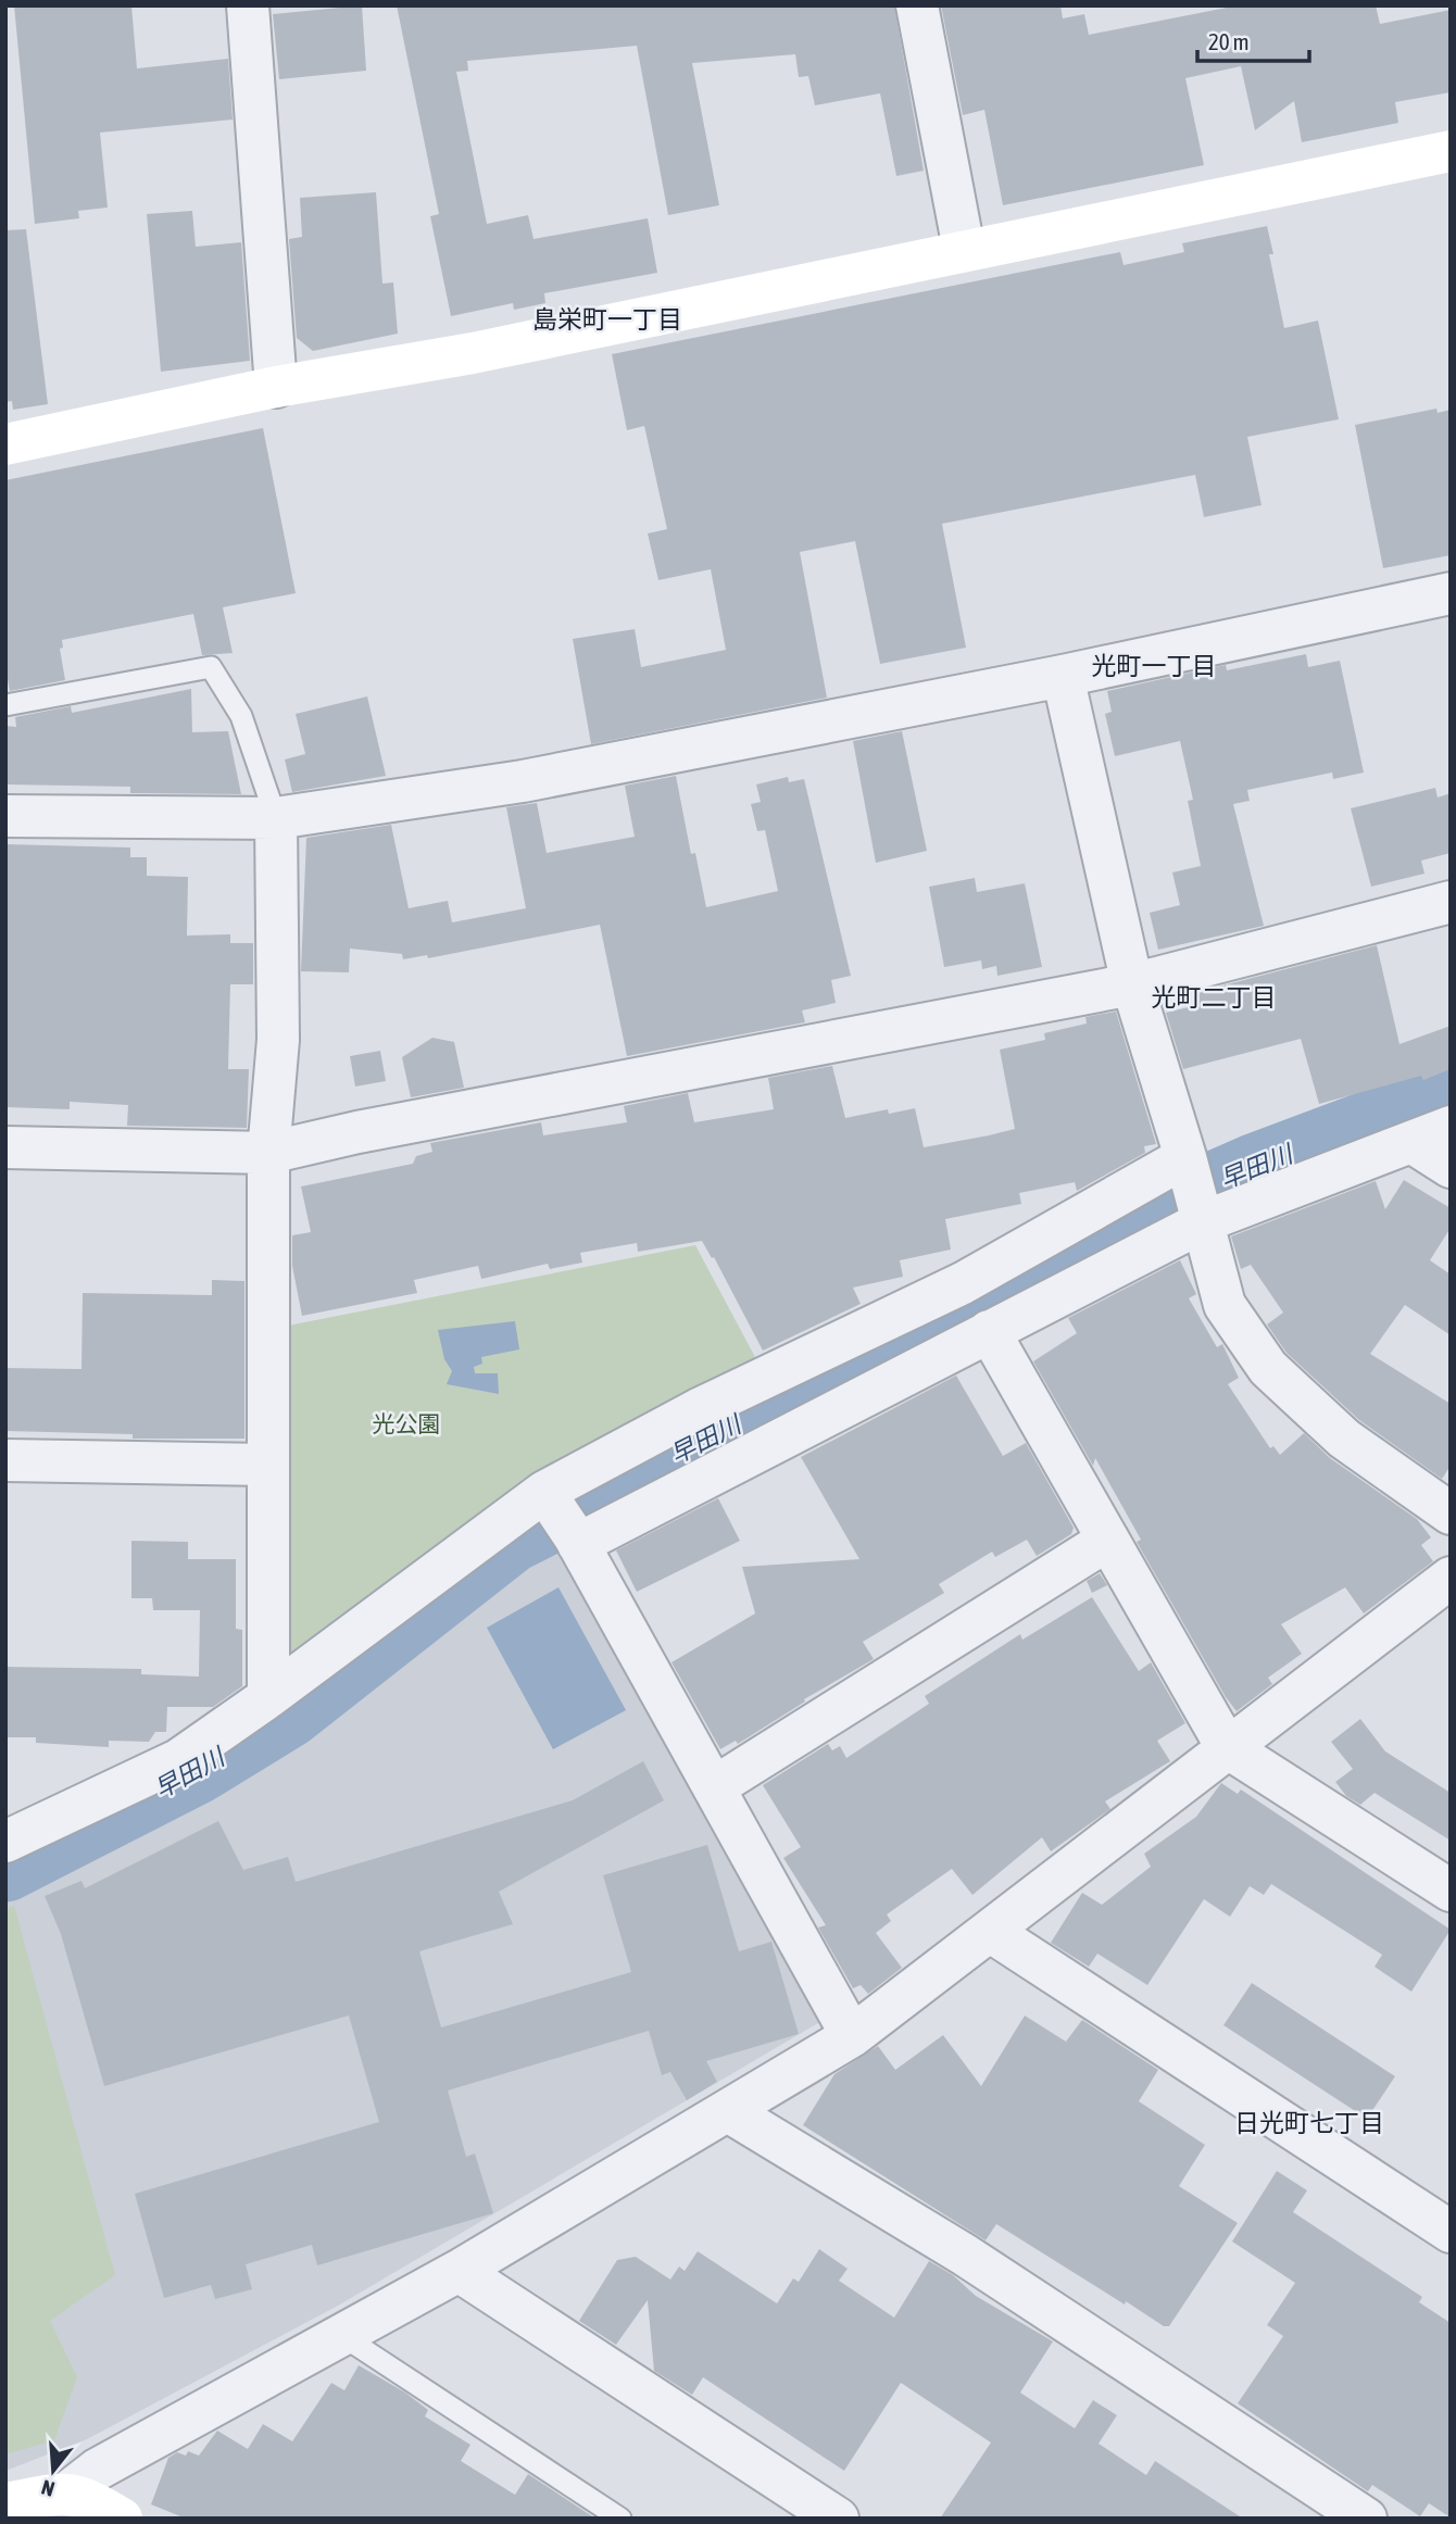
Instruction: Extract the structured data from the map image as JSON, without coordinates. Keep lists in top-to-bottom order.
{
  "districts": [
    "島栄町一丁目",
    "光町一丁目",
    "光町二丁目",
    "日光町七丁目"
  ],
  "water": ["早田川"],
  "parks": ["光公園"],
  "scale_bar": "20 m",
  "north": "bottom"
}
